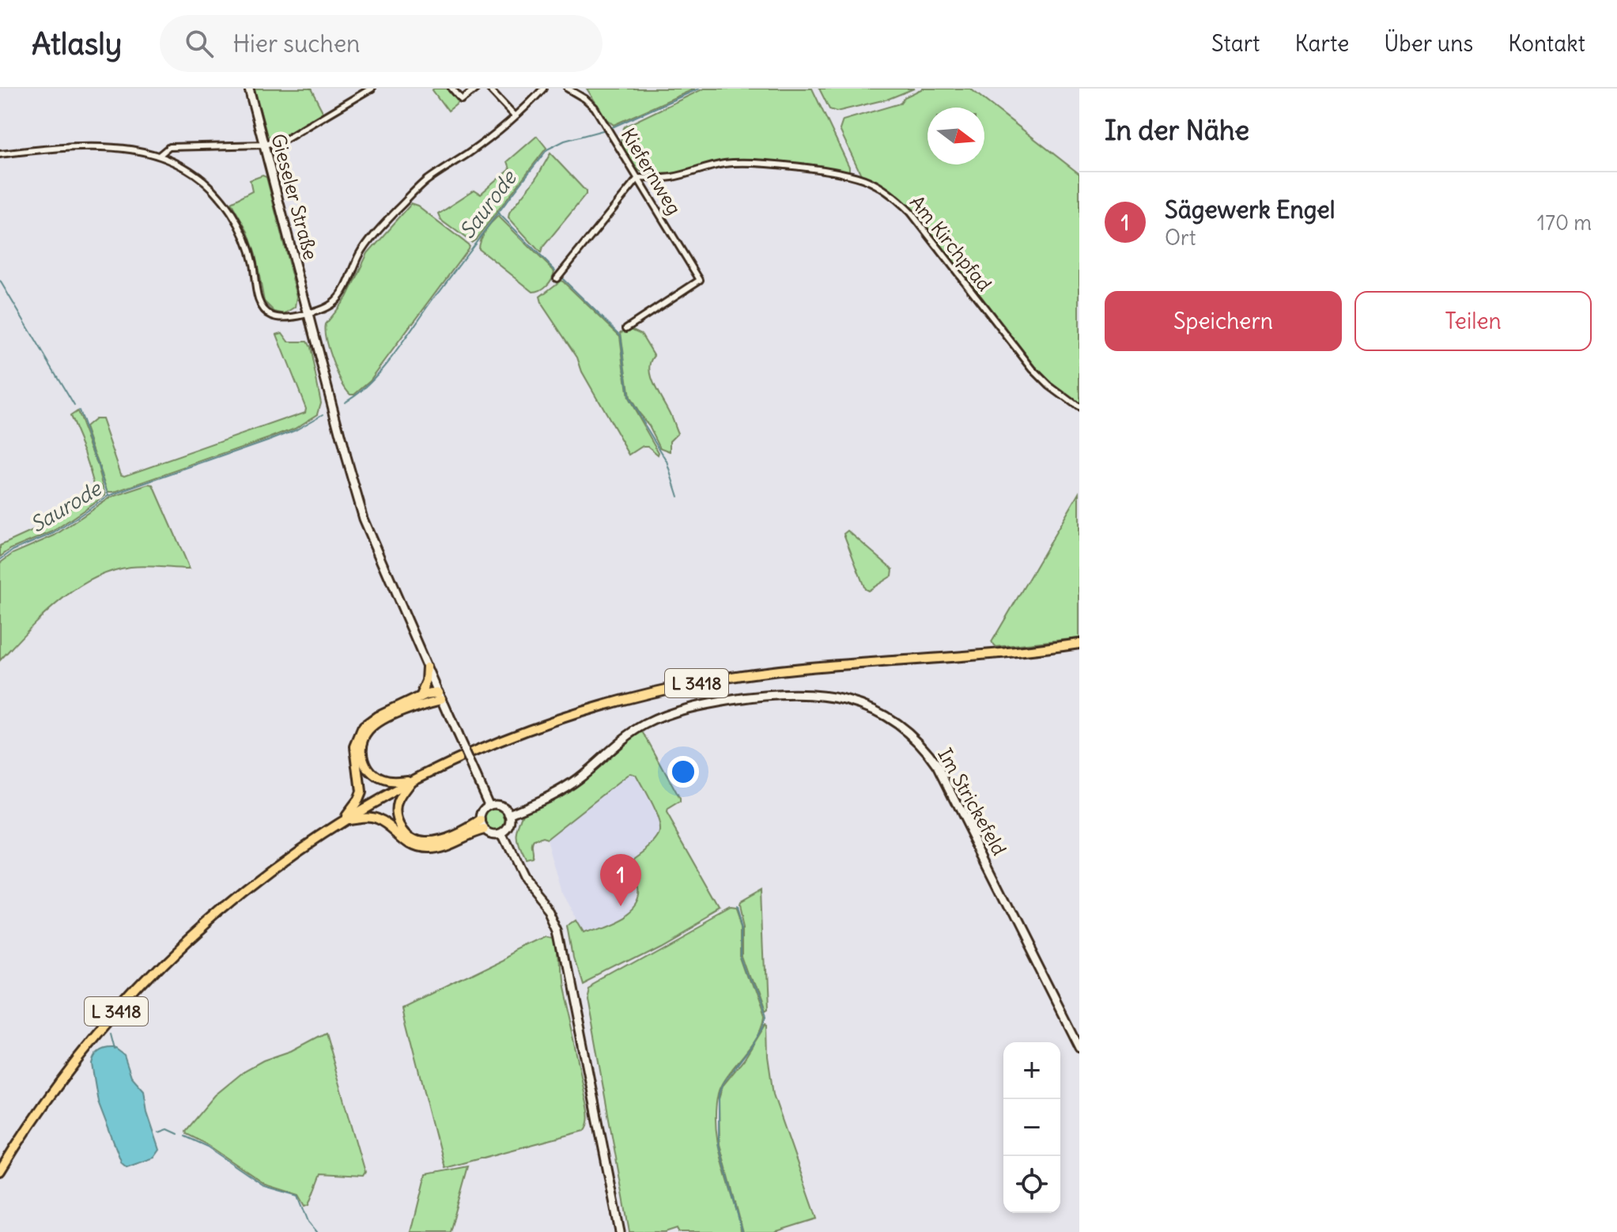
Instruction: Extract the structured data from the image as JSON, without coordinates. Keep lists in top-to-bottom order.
{
  "streets": {
    "main road": ["Gieseler Straße", "L 3418", "Im Strickefeld"],
    "street": ["Kiefernweg", "Am Kirchpfad"]
  },
  "crossings": [
    ["Kiefernweg", "Am Kirchpfad"],
    ["Gieseler Straße", "L 3418"],
    ["Gieseler Straße", "Im Strickefeld"]
  ],
  "water": ["Saurode"],
  "north": "right",
  "page": {
    "header": "Atlasly",
    "search": "Hier suchen",
    "nav": [
      "Start",
      "Karte",
      "Über uns",
      "Kontakt"
    ],
    "heading": "In der Nähe",
    "list": [
      {
        "mark": "1",
        "name": "Sägewerk Engel",
        "note": "Ort",
        "value": "170 m"
      }
    ],
    "buttons": ["Speichern", "Teilen"],
    "pins": "1",
    "map_buttons": ["+", "−"]
  }
}
